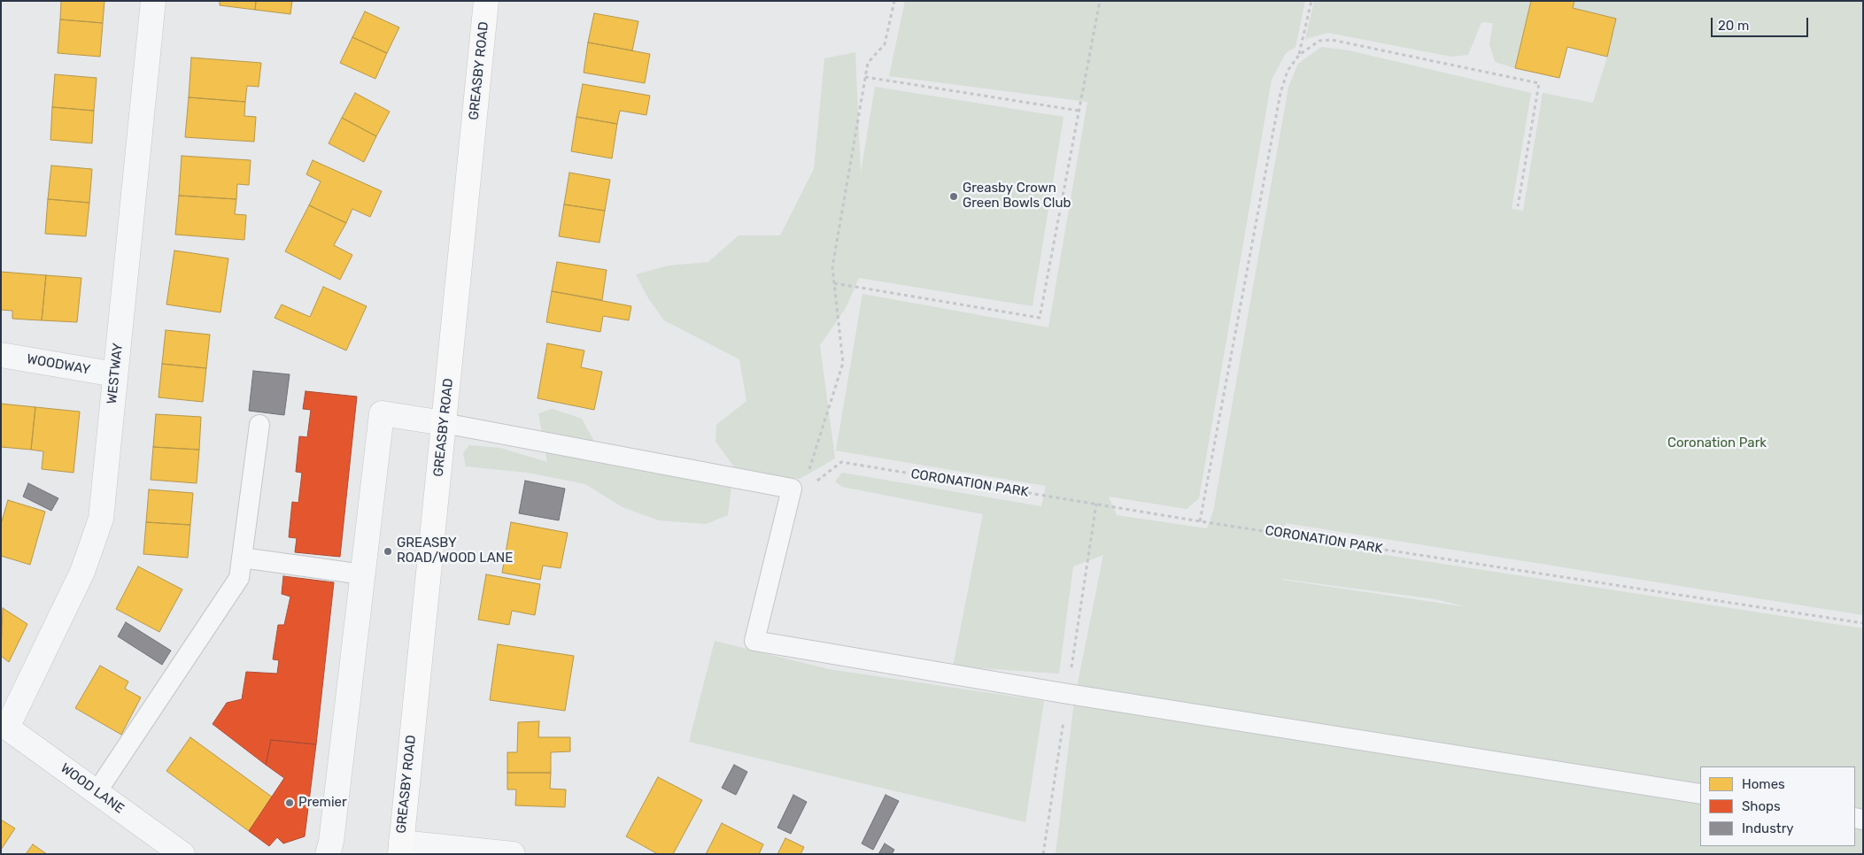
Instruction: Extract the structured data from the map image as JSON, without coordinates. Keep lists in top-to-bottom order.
{
  "streets": {
    "main road": ["GREASBY ROAD"],
    "street": ["WOODWAY", "WESTWAY", "WOOD LANE"],
    "path": ["CORONATION PARK"]
  },
  "crossings": [
    ["WOODWAY", "WESTWAY"],
    ["WESTWAY", "WOOD LANE"]
  ],
  "parks": ["Coronation Park"],
  "places": ["Greasby Crown Green Bowls Club", "GREASBY ROAD/WOOD LANE", "Premier"],
  "legend": ["Homes", "Shops", "Industry"],
  "scale_bar": "20 m"
}
